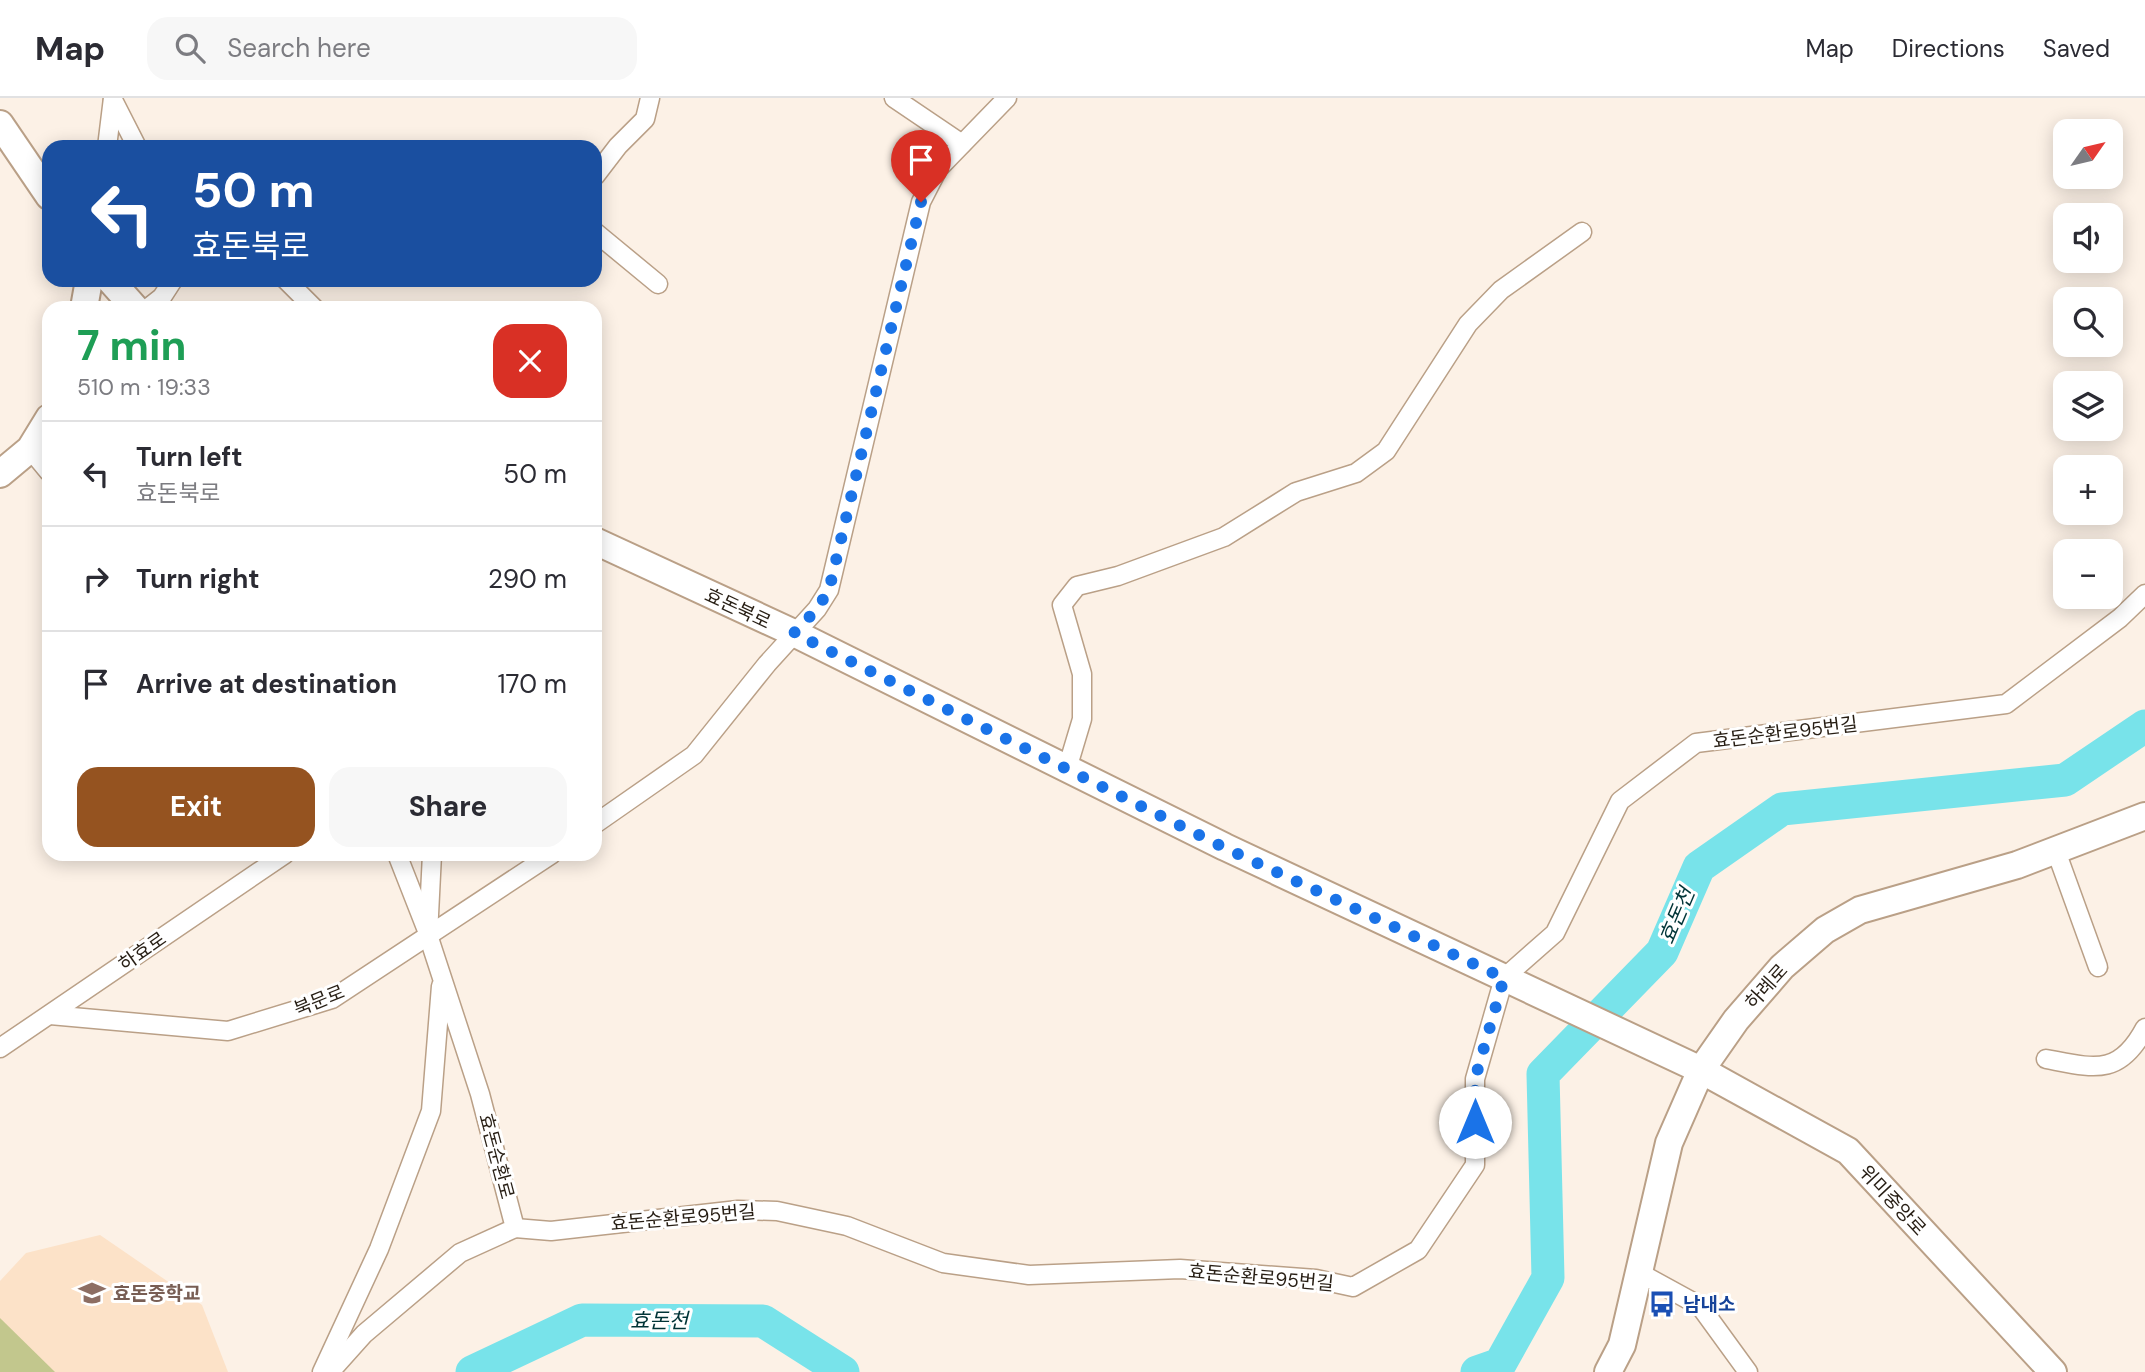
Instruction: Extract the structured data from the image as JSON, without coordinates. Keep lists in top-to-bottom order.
{
  "streets": {
    "street": [
      "효돈북로",
      "효돈순환로95번길",
      "하효로",
      "하례로",
      "북문로",
      "효돈순환로",
      "위미중앙로"
    ]
  },
  "crossings": [
    ["효돈북로", "효돈순환로95번길"],
    ["효돈북로", "하례로"],
    ["효돈북로", "위미중앙로"],
    ["효돈순환로95번길", "효돈순환로"],
    ["하효로", "북문로"],
    ["하례로", "위미중앙로"],
    ["북문로", "효돈순환로"]
  ],
  "water": ["효돈천"],
  "places": {
    "school or university": ["효돈중학교"],
    "bus stop": ["남내소"]
  },
  "north": "top right",
  "page": {
    "header": "Map",
    "search": "Search here",
    "nav": ["Map", "Directions", "Saved"],
    "map_buttons": ["+", "−"],
    "turn": ["50 m", "효돈북로"],
    "heading": ["7 min", "510 m · 19:33"],
    "list": [
      {
        "name": "Turn left",
        "note": "효돈북로",
        "value": "50 m"
      },
      {
        "name": "Turn right",
        "value": "290 m"
      },
      {
        "name": "Arrive at destination",
        "value": "170 m"
      }
    ],
    "buttons": ["Exit", "Share"]
  }
}
